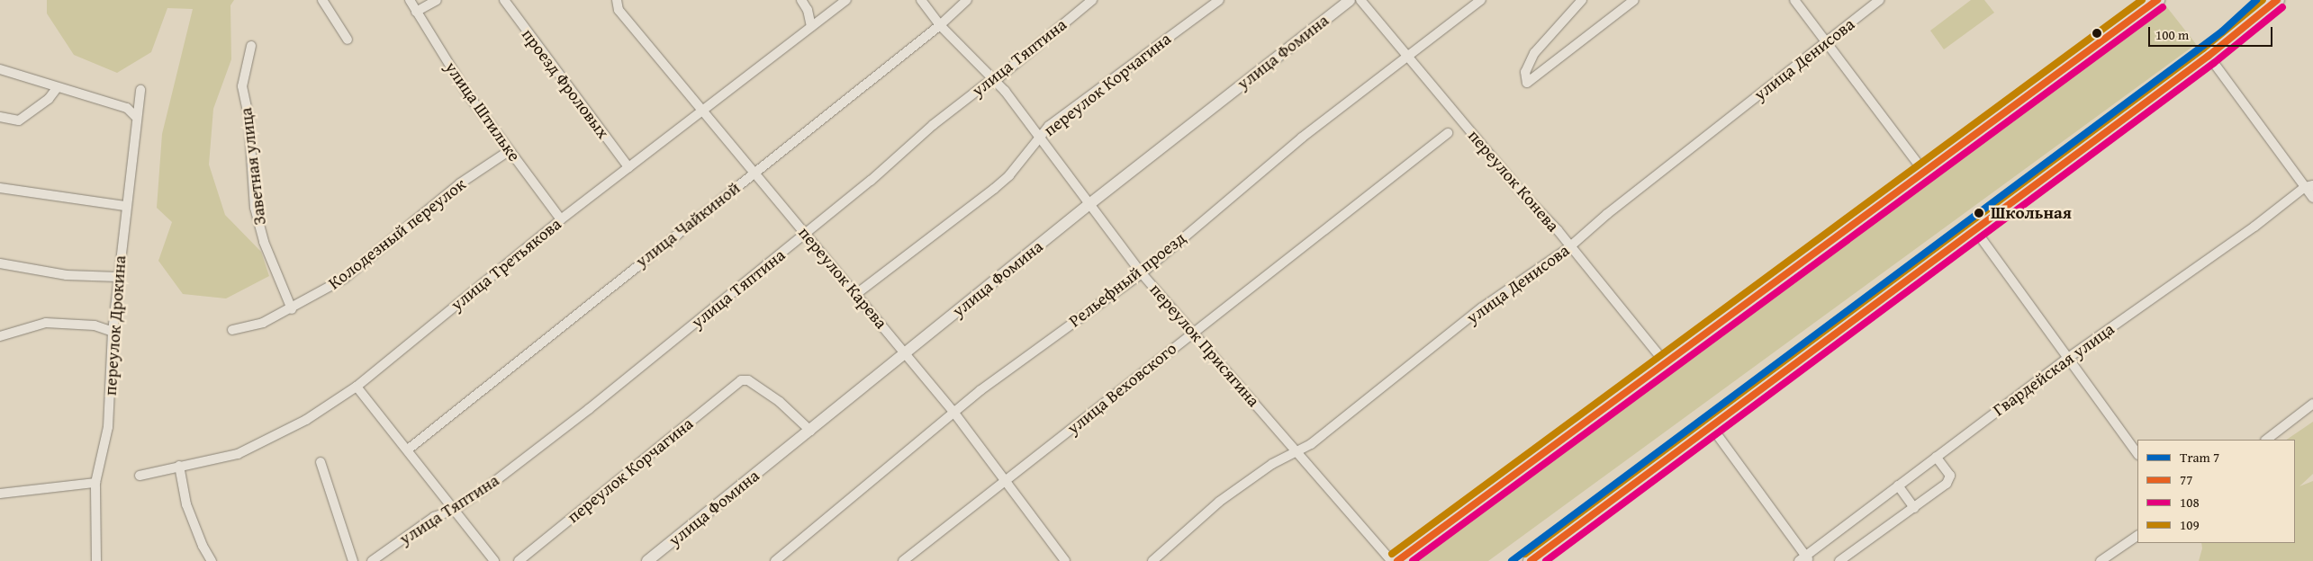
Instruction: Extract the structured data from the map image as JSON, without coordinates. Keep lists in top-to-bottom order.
{
  "streets": {
    "street": [
      "улица Фомина",
      "улица Тяптина",
      "улица Денисова",
      "проезд Фроловых",
      "переулок Корчагина",
      "улица Штильке",
      "Заветная улица",
      "переулок Конева",
      "улица Чайкиной",
      "Колодезный переулок",
      "улица Третьякова",
      "переулок Карева",
      "Рельефный проезд",
      "переулок Дрокина",
      "переулок Присягина",
      "Гвардейская улица",
      "улица Веховского"
    ]
  },
  "crossings": [
    ["улица Фомина", "переулок Корчагина"],
    ["улица Фомина", "переулок Карева"],
    ["улица Фомина", "переулок Присягина"],
    ["улица Тяптина", "переулок Карева"],
    ["улица Тяптина", "переулок Присягина"],
    ["улица Денисова", "переулок Конева"],
    ["улица Денисова", "переулок Присягина"],
    ["проезд Фроловых", "улица Третьякова"],
    ["переулок Корчагина", "переулок Карева"],
    ["переулок Корчагина", "переулок Присягина"],
    ["улица Штильке", "Колодезный переулок"],
    ["улица Штильке", "улица Третьякова"],
    ["Заветная улица", "Колодезный переулок"],
    ["переулок Конева", "Рельефный проезд"],
    ["улица Чайкиной", "переулок Карева"],
    ["улица Чайкиной", "переулок Присягина"],
    ["улица Третьякова", "переулок Карева"],
    ["переулок Карева", "Рельефный проезд"],
    ["переулок Карева", "улица Веховского"],
    ["Рельефный проезд", "переулок Присягина"],
    ["переулок Присягина", "улица Веховского"]
  ],
  "places": ["Школьная"],
  "lines": [
    "tram line 7",
    "transit line 77",
    "transit line 109",
    "transit line 108"
  ],
  "legend": [
    "Tram 7",
    "77",
    "108",
    "109"
  ],
  "scale_bar": "100 m"
}
